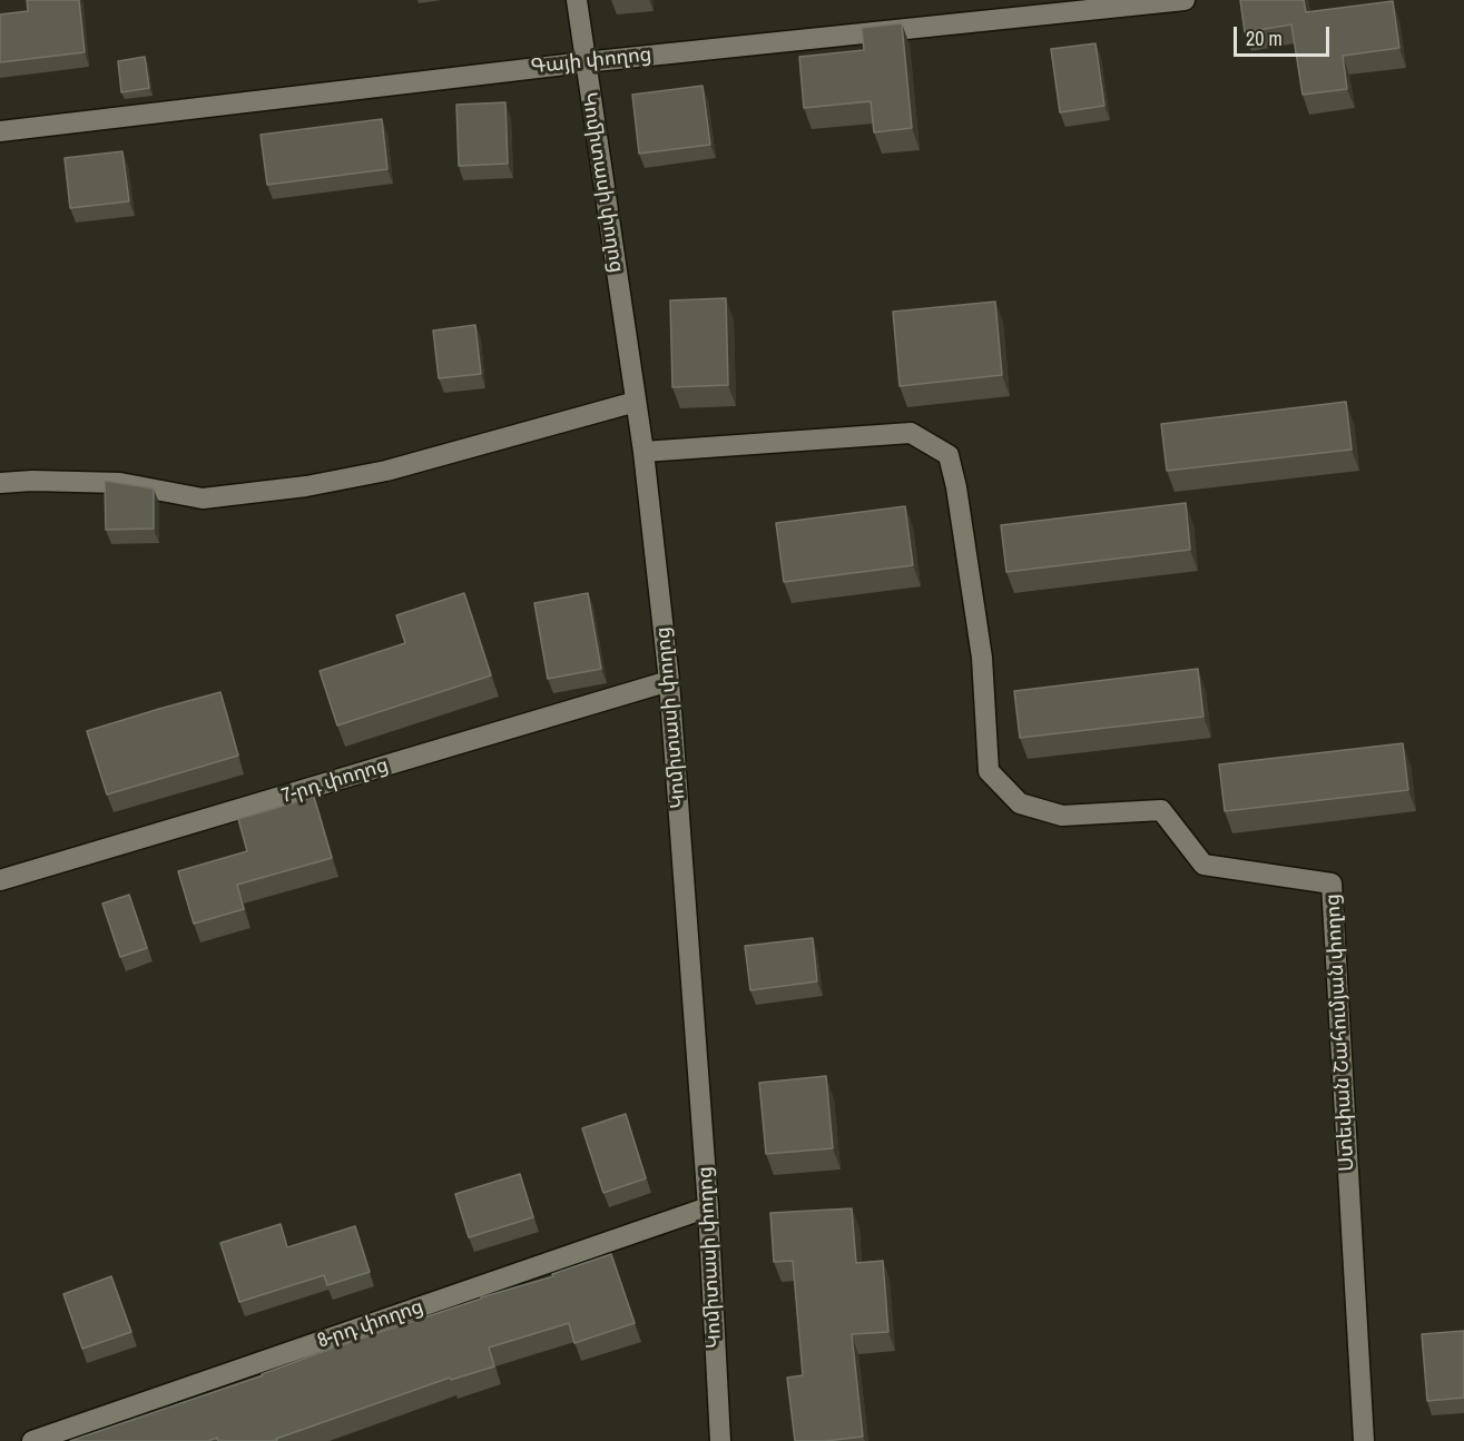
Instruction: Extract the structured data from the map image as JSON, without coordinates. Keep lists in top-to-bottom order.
{
  "streets": {
    "street": [
      "Գայի փողոց",
      "Կոմիտասի փողոց",
      "7-րդ փողոց",
      "Ստեփան Շահումյան փողոց",
      "8-րդ փողոց"
    ]
  },
  "crossings": [
    ["Գայի փողոց", "Կոմիտասի փողոց"],
    ["Կոմիտասի փողոց", "7-րդ փողոց"],
    ["Կոմիտասի փողոց", "Ստեփան Շահումյան փողոց"],
    ["Կոմիտասի փողոց", "8-րդ փողոց"]
  ],
  "scale_bar": "20 m"
}
